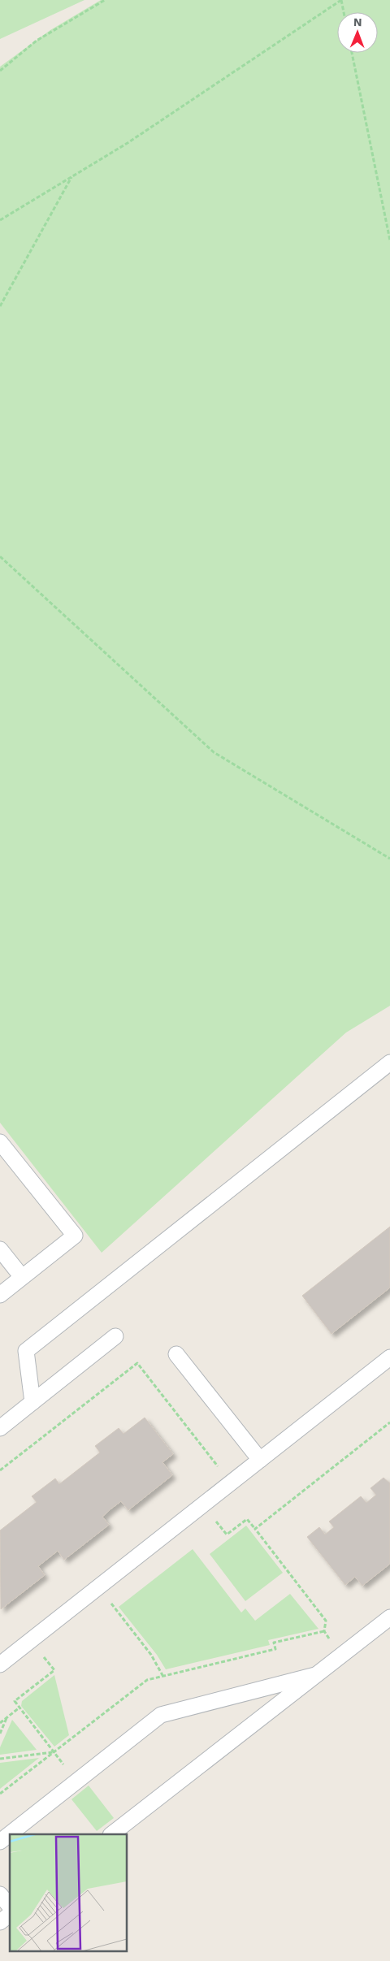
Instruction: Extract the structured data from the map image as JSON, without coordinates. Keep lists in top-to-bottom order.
{
  "north": "top"
}
